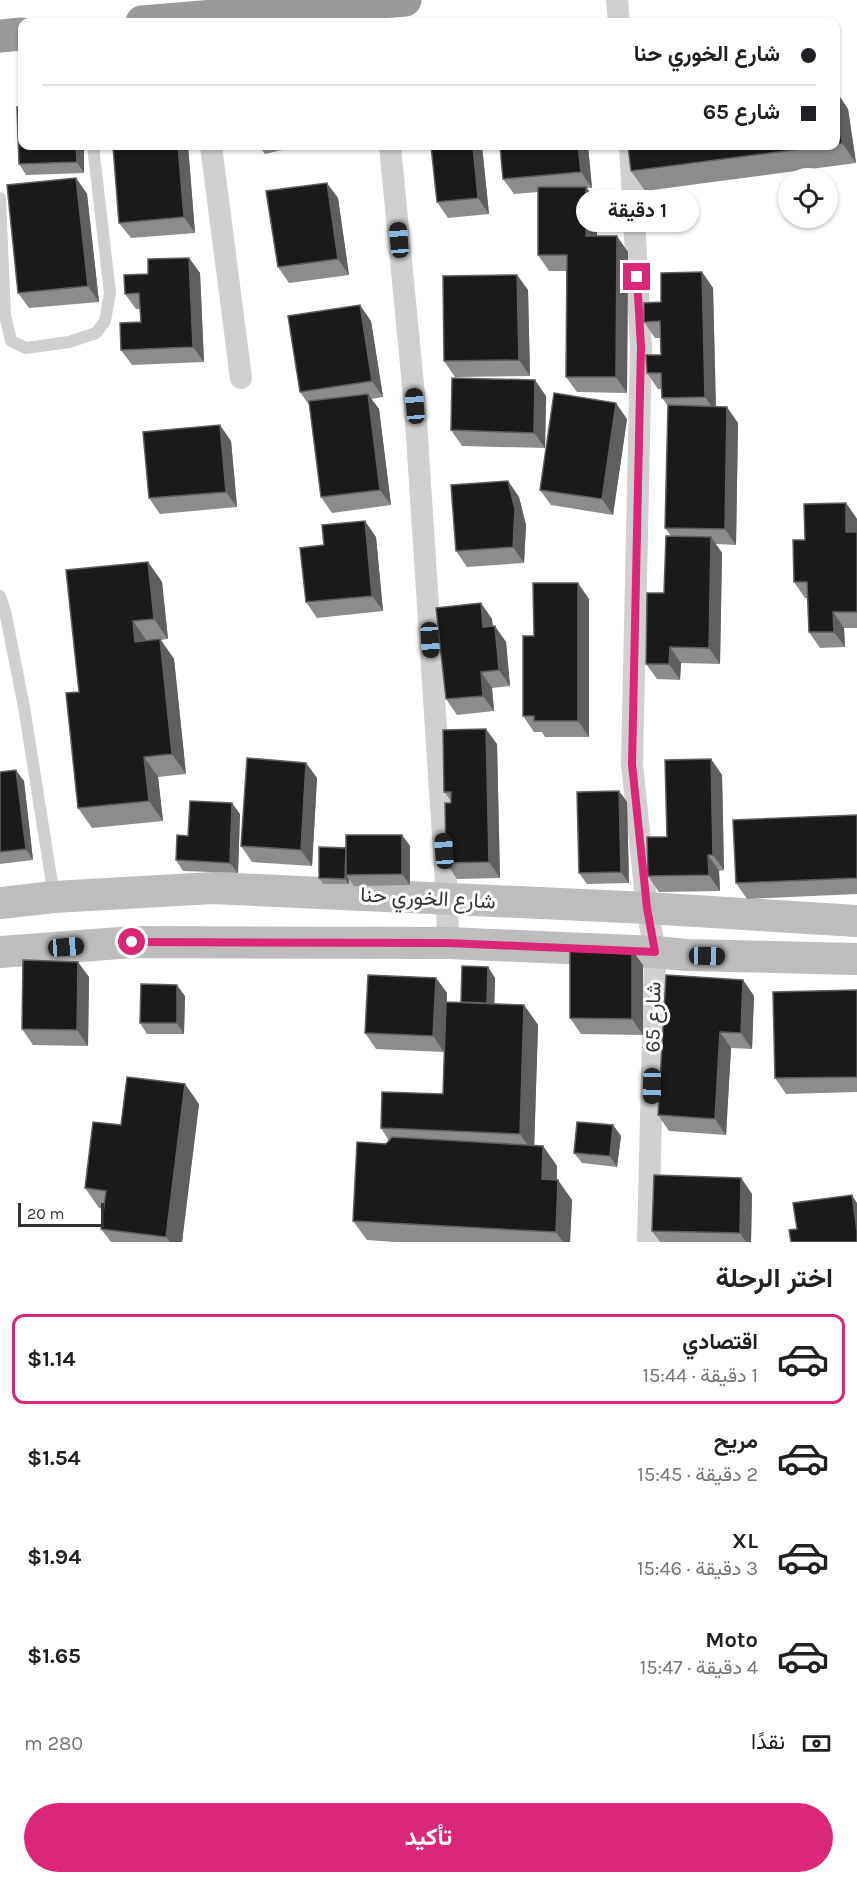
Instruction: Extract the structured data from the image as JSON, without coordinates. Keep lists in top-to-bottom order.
{
  "streets": {
    "street": ["شارع الخوري حنا", "شارع 65"]
  },
  "crossings": [
    ["شارع الخوري حنا", "شارع 65"]
  ],
  "scale_bar": "20 m",
  "page": {
    "banner": ["شارع الخوري حنا", "شارع 65"],
    "bubble": "1 دقيقة",
    "scale": "20 m",
    "heading": "اختر الرحلة",
    "list": [
      {
        "name": "اقتصادي",
        "note": "1 دقيقة · 15:44",
        "value": "$1.14"
      },
      {
        "name": "مريح",
        "note": "2 دقيقة · 15:45",
        "value": "$1.54"
      },
      {
        "name": "XL",
        "note": "3 دقيقة · 15:46",
        "value": "$1.94"
      },
      {
        "name": "Moto",
        "note": "4 دقيقة · 15:47",
        "value": "$1.65"
      }
    ],
    "pay": ["نقدًا", "280 m"],
    "buttons": "تأكيد"
  }
}
